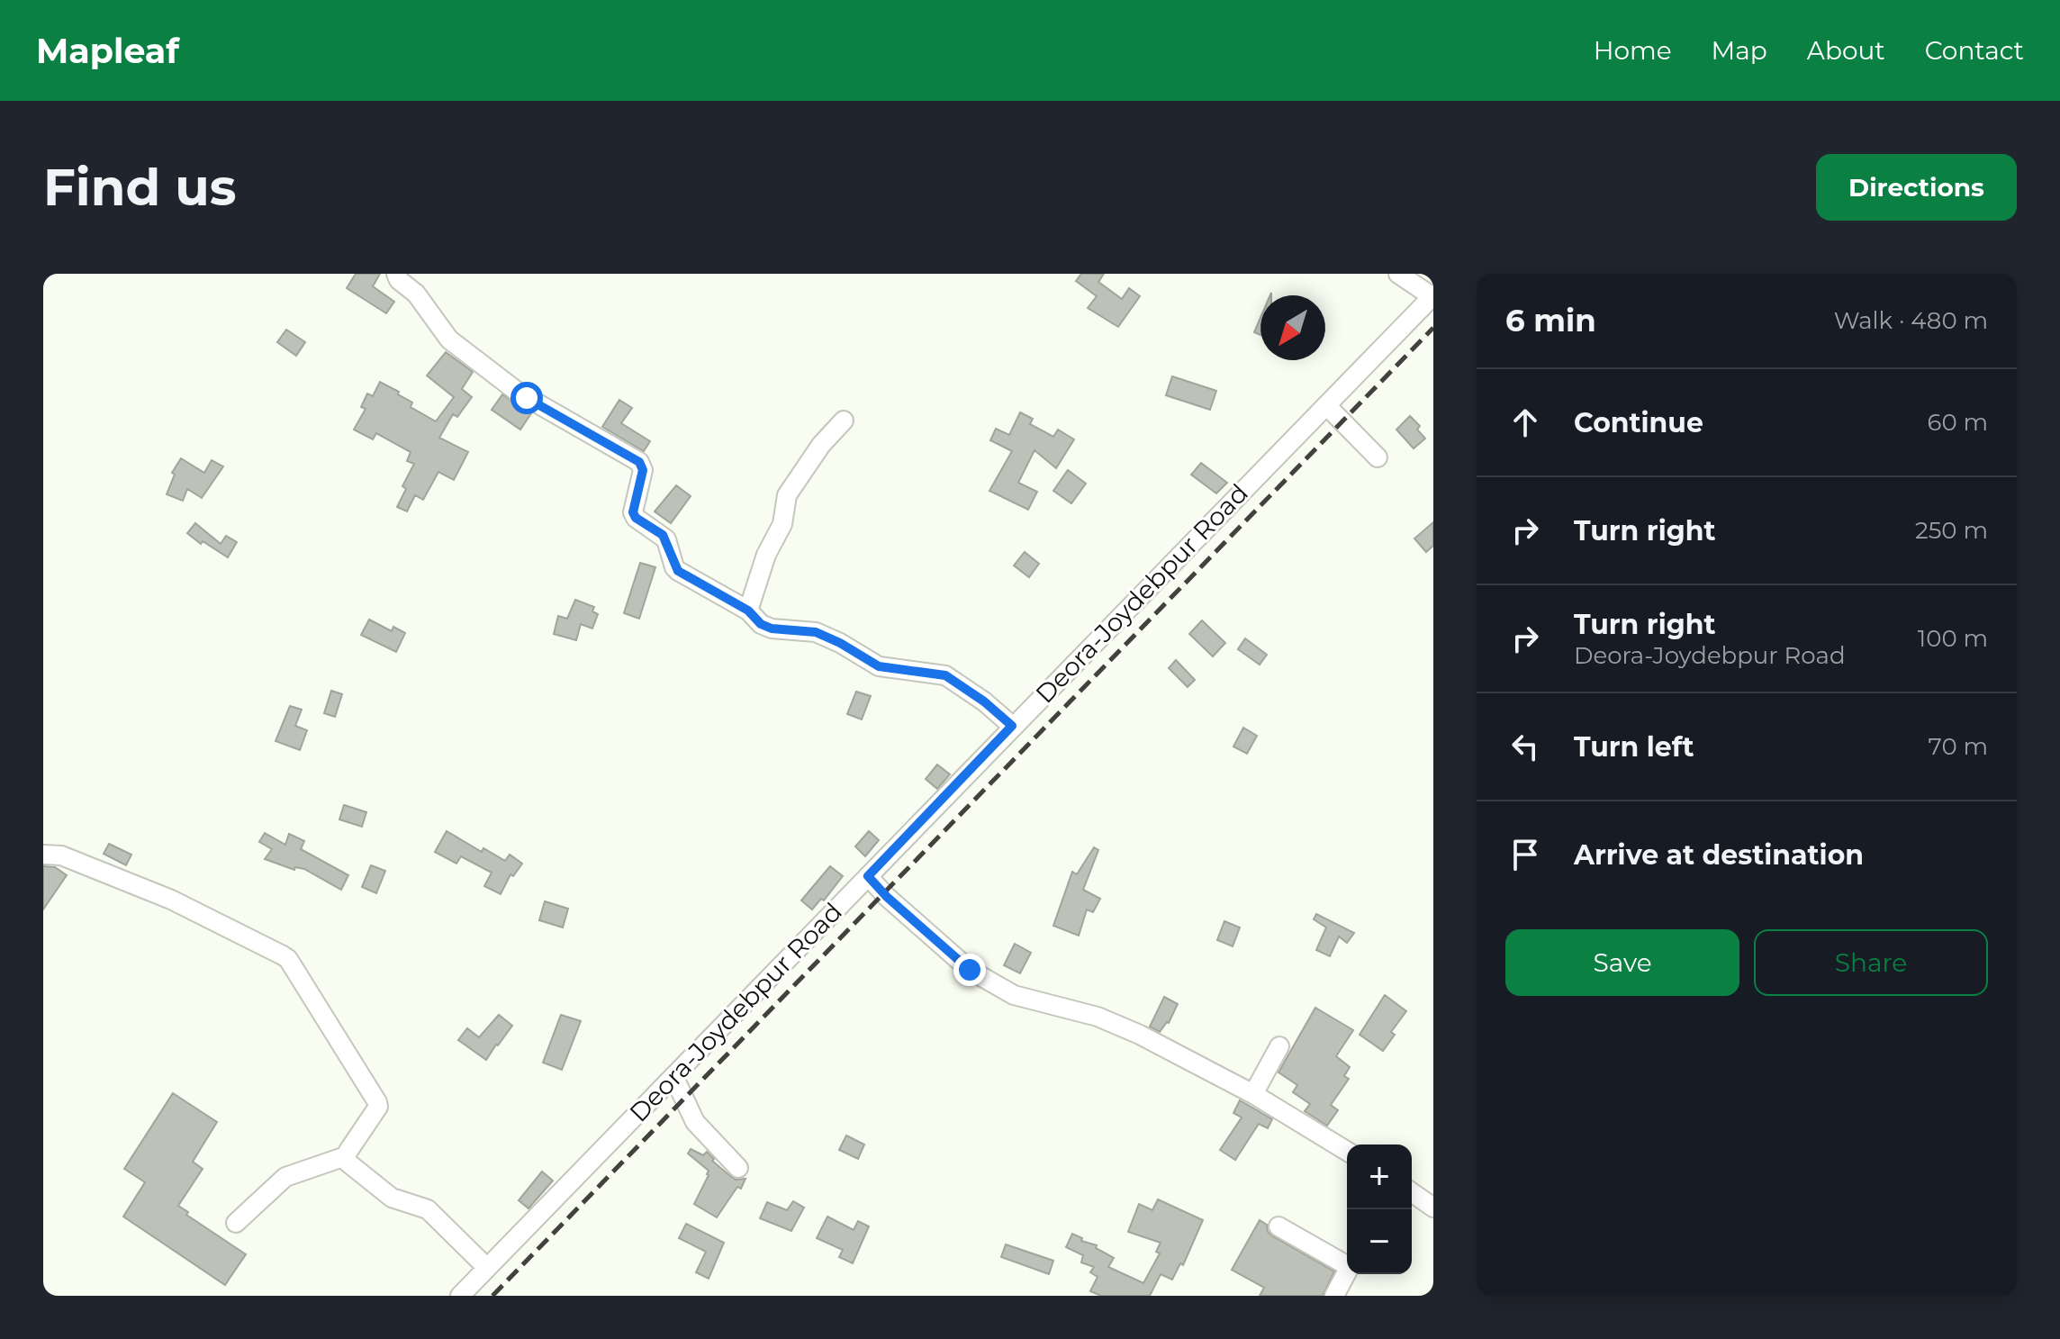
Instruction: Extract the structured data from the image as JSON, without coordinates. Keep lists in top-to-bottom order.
{
  "streets": {
    "street": ["Deora-Joydebpur Road"]
  },
  "north": "bottom left",
  "page": {
    "header": "Mapleaf",
    "nav": [
      "Home",
      "Map",
      "About",
      "Contact"
    ],
    "buttons": [
      "Directions",
      ["Save", "Share"]
    ],
    "title": "Find us",
    "heading": ["6 min", "Walk · 480 m"],
    "list": [
      ["Continue", "60 m"],
      ["Turn right", "250 m"],
      ["Turn right", "Deora-Joydebpur Road", "100 m"],
      ["Turn left", "70 m"],
      "Arrive at destination"
    ],
    "map_buttons": ["+", "−"]
  }
}
